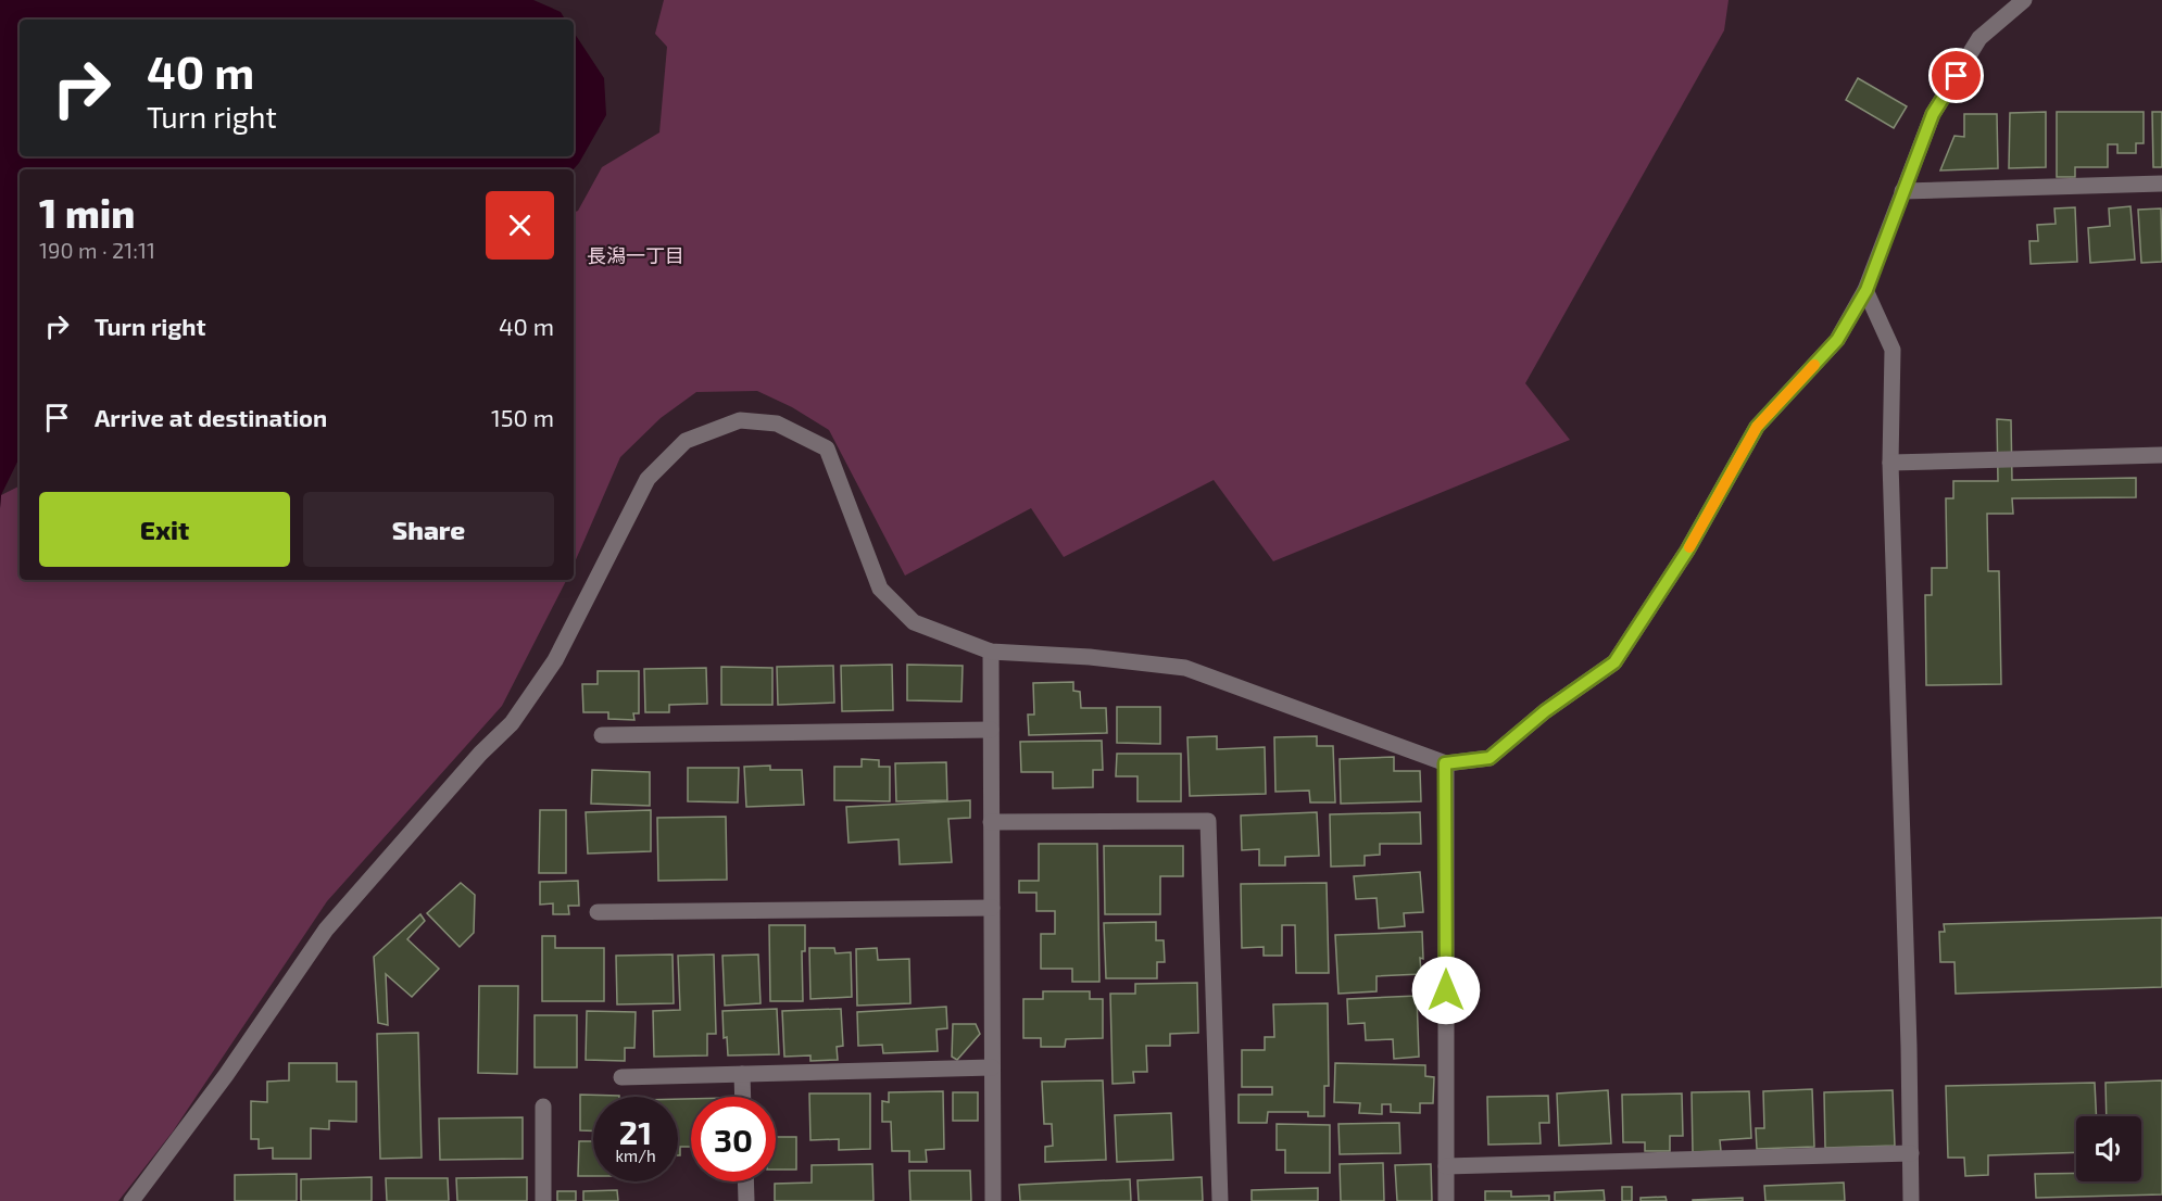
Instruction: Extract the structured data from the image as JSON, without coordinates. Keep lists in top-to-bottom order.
{
  "districts": ["長潟一丁目"],
  "page": {
    "turn": ["40 m", "Turn right"],
    "heading": ["1 min", "190 m · 21:11"],
    "list": [
      {
        "name": "Turn right",
        "value": "40 m"
      },
      {
        "name": "Arrive at destination",
        "value": "150 m"
      }
    ],
    "buttons": ["Exit", "Share"],
    "speed": "21 km/h",
    "limit": "30"
  }
}
